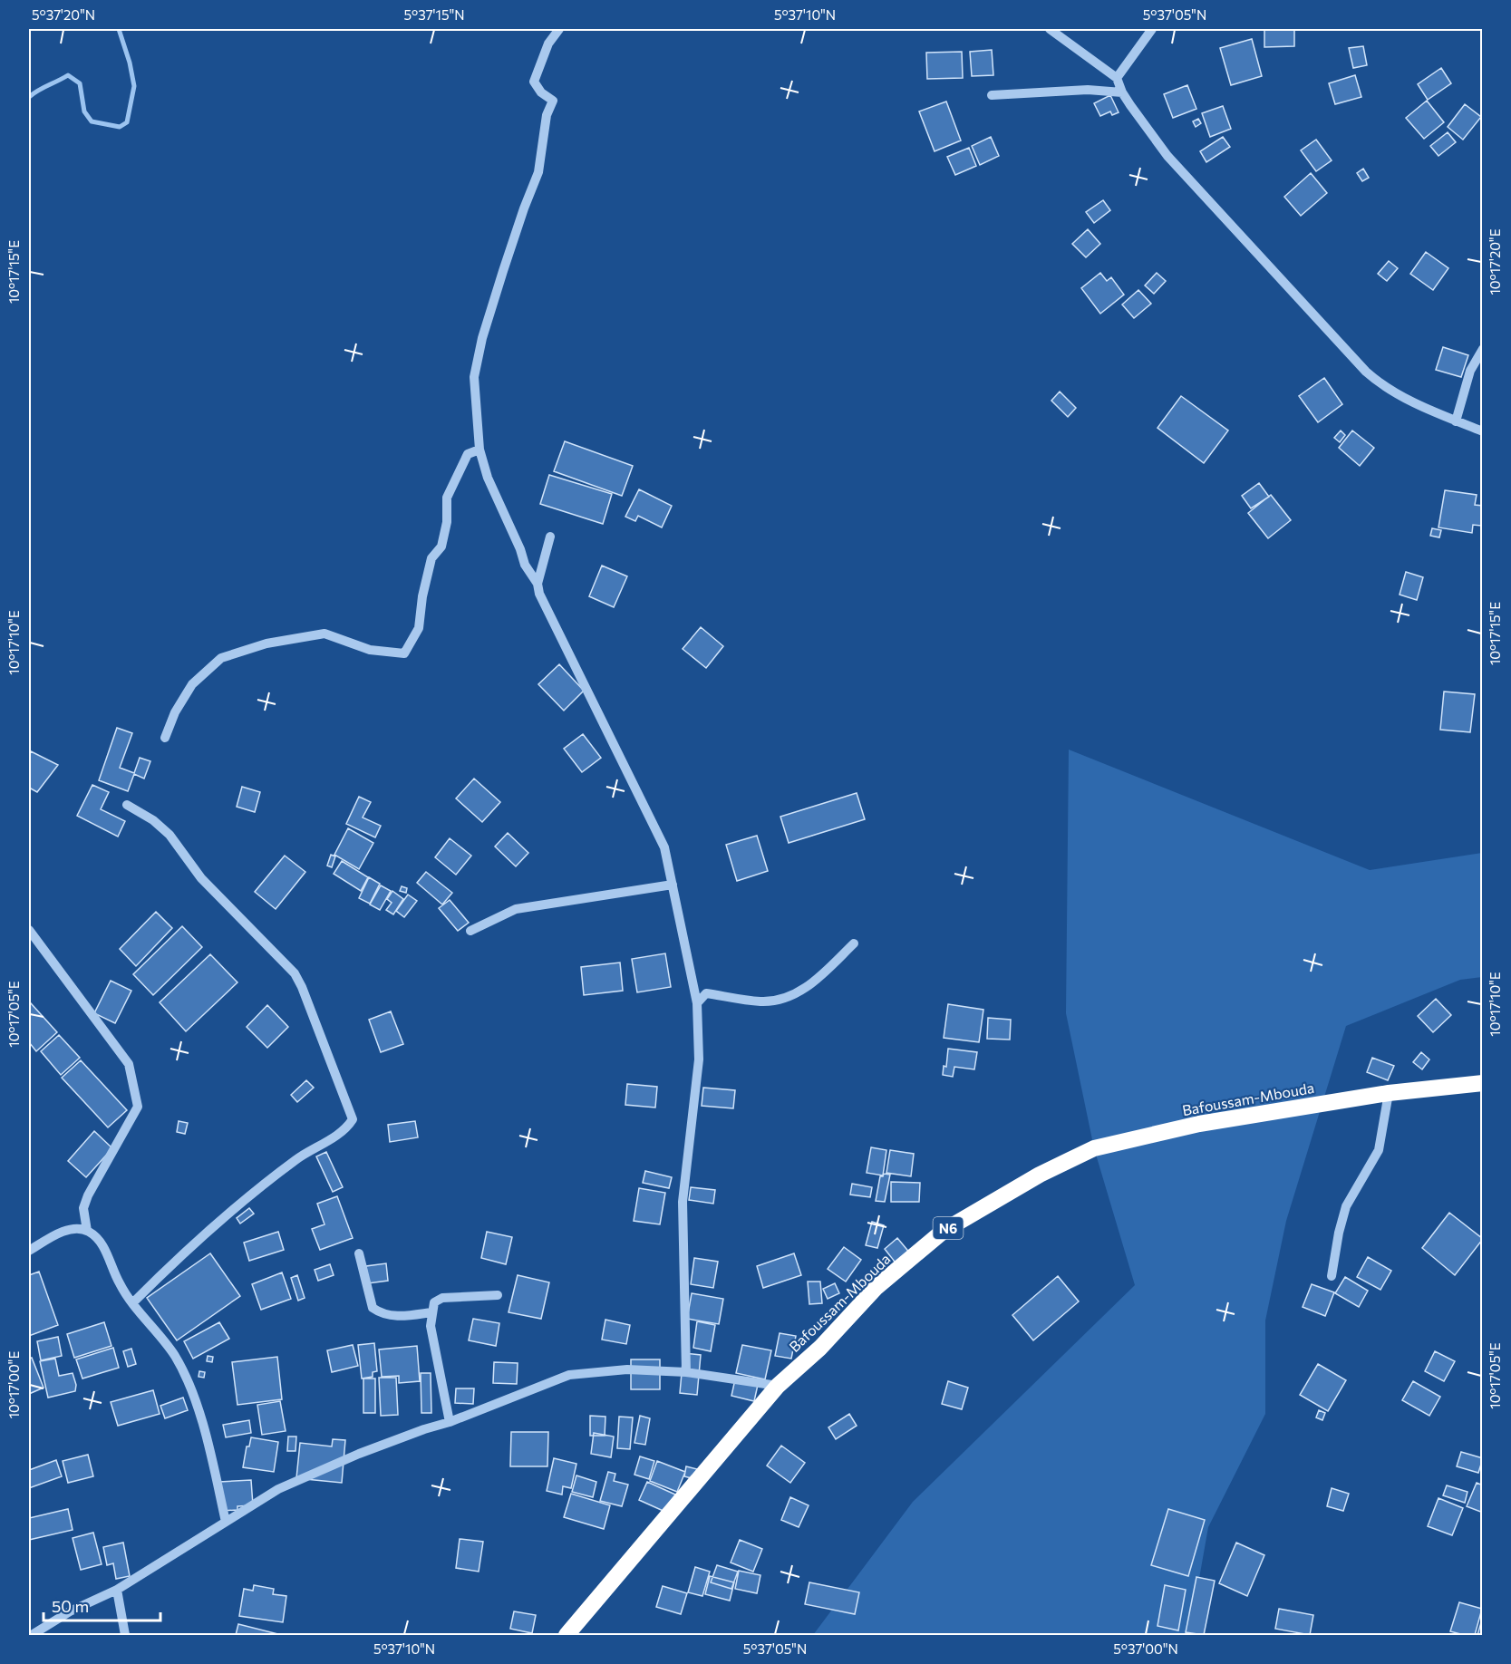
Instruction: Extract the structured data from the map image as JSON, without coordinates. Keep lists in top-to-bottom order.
{
  "streets": {
    "highway": ["Bafoussam-Mbouda", "N6"]
  },
  "scale_bar": "50 m",
  "coordinates": [
    "5°37'20\"N",
    "5°37'15\"N",
    "5°37'10\"N",
    "5°37'05\"N",
    "10°17'20\"E",
    "10°17'15\"E",
    "10°17'10\"E",
    "10°17'05\"E",
    "10°17'00\"E",
    "5°37'00\"N"
  ]
}
